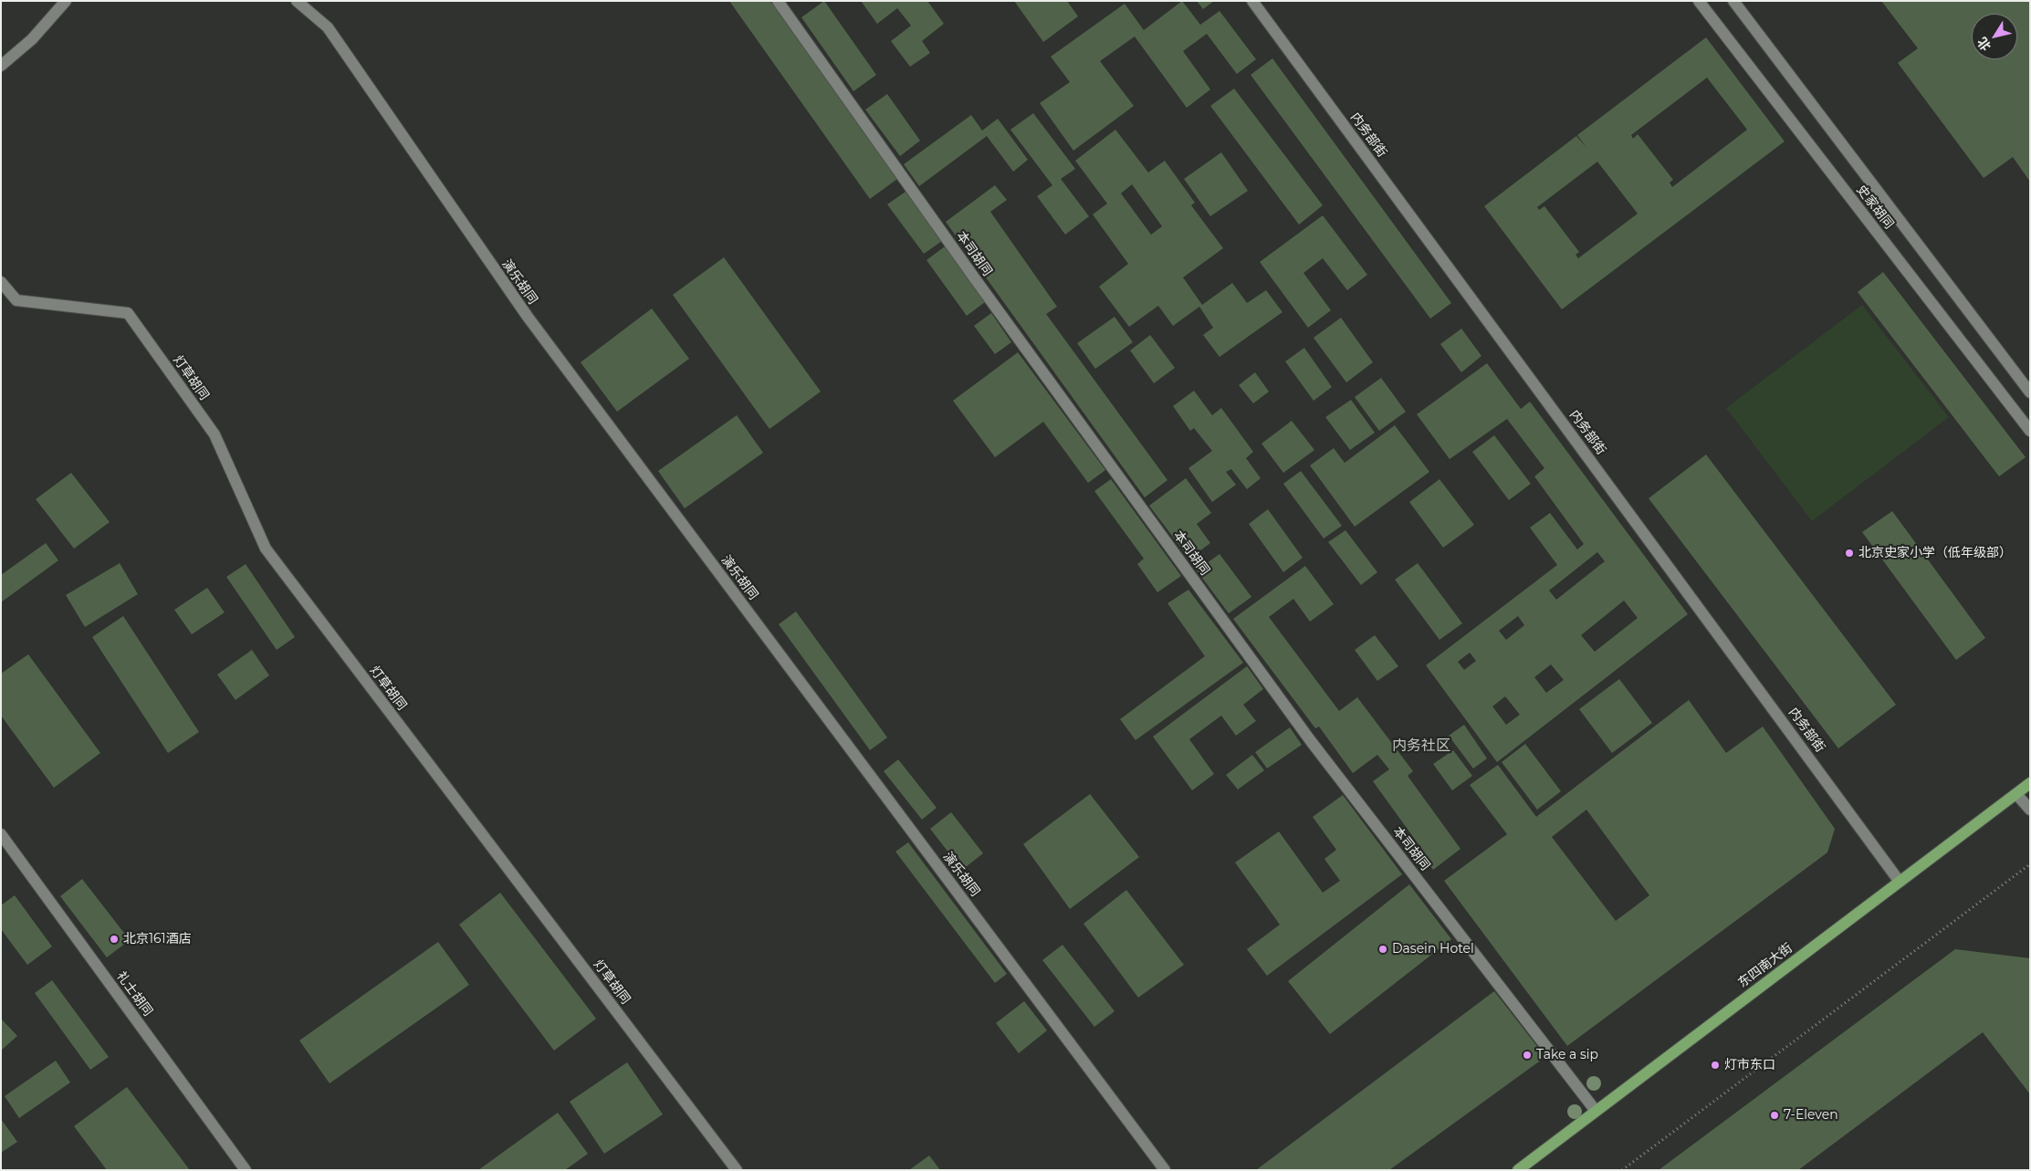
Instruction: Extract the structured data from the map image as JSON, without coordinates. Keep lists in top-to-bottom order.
{
  "streets": {
    "main road": ["东四南大街"],
    "street": [
      "内务部街",
      "史家胡同",
      "本司胡同",
      "演乐胡同",
      "灯草胡同",
      "礼士胡同"
    ]
  },
  "crossings": [
    ["内务部街", "东四南大街"],
    ["本司胡同", "东四南大街"]
  ],
  "districts": ["内务社区"],
  "places": [
    "北京史家小学（低年级部）",
    "北京161酒店",
    "Dasein Hotel",
    "Take a sip",
    "灯市东口",
    "7-Eleven"
  ],
  "north": "bottom left"
}
